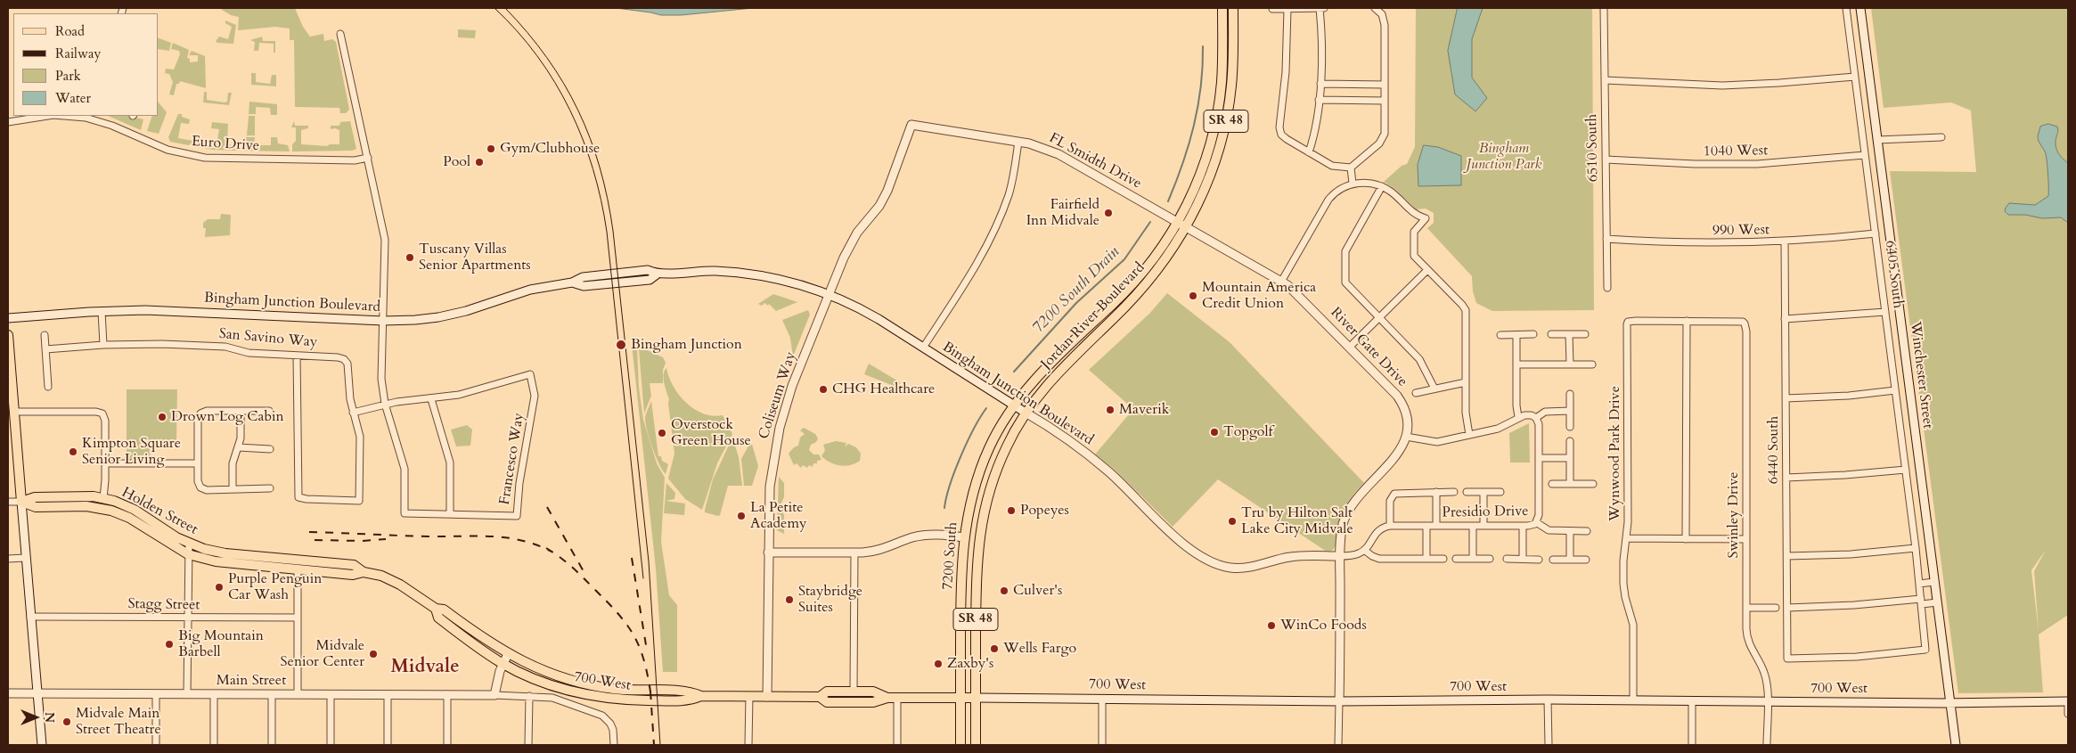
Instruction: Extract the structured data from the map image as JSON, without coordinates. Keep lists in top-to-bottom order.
{
  "streets": {
    "main road": [
      "SR 48",
      "FL Smidth Drive",
      "Bingham Junction Boulevard",
      "Jordan River Boulevard",
      "River Gate Drive",
      "Winchester Street",
      "Coliseum Way",
      "Holden Street",
      "7200 South",
      "Main Street",
      "700 West"
    ],
    "street": [
      "Euro Drive",
      "6510 South",
      "1040 West",
      "990 West",
      "6405 South",
      "San Savino Way",
      "6440 South",
      "Wynwood Park Drive",
      "Francesco Way",
      "Presidio Drive",
      "Swinley Drive",
      "Stagg Street"
    ]
  },
  "crossings": [
    ["6510 South", "1040 West"],
    ["6510 South", "990 West"],
    ["1040 West", "6405 South"],
    ["FL Smidth Drive", "Jordan River Boulevard"],
    ["FL Smidth Drive", "River Gate Drive"],
    ["FL Smidth Drive", "Coliseum Way"],
    ["990 West", "6405 South"],
    ["990 West", "6440 South"],
    ["6405 South", "6440 South"],
    ["Bingham Junction Boulevard", "Jordan River Boulevard"],
    ["Bingham Junction Boulevard", "River Gate Drive"],
    ["Bingham Junction Boulevard", "Coliseum Way"],
    ["Bingham Junction Boulevard", "7200 South"],
    ["Jordan River Boulevard", "River Gate Drive"],
    ["Jordan River Boulevard", "7200 South"],
    ["River Gate Drive", "700 West"],
    ["Winchester Street", "700 West"],
    ["Coliseum Way", "700 West"],
    ["Wynwood Park Drive", "Swinley Drive"],
    ["Wynwood Park Drive", "700 West"],
    ["Holden Street", "700 West"],
    ["Swinley Drive", "700 West"],
    ["7200 South", "700 West"]
  ],
  "districts": ["Midvale"],
  "water": ["7200 South Drain"],
  "parks": ["Bingham Junction Park"],
  "places": [
    "Gym/Clubhouse",
    "Pool",
    "Fairfield Inn Midvale",
    "Tuscany Villas Senior Apartments",
    "Mountain America Credit Union",
    "Bingham Junction",
    "CHG Healthcare",
    "Maverik",
    "Drown Log Cabin",
    "Topgolf",
    "Overstock Green House",
    "Kimpton Square Senior Living",
    "Popeyes",
    "La Petite Academy",
    "Tru by Hilton Salt Lake City Midvale",
    "Purple Penguin Car Wash",
    "Culver's",
    "Staybridge Suites",
    "WinCo Foods",
    "Big Mountain Barbell",
    "Wells Fargo",
    "Midvale Senior Center",
    "Zaxby's",
    "Midvale Main Street Theatre"
  ],
  "legend": [
    "Road",
    "Railway",
    "Park",
    "Water"
  ],
  "north": "right"
}
